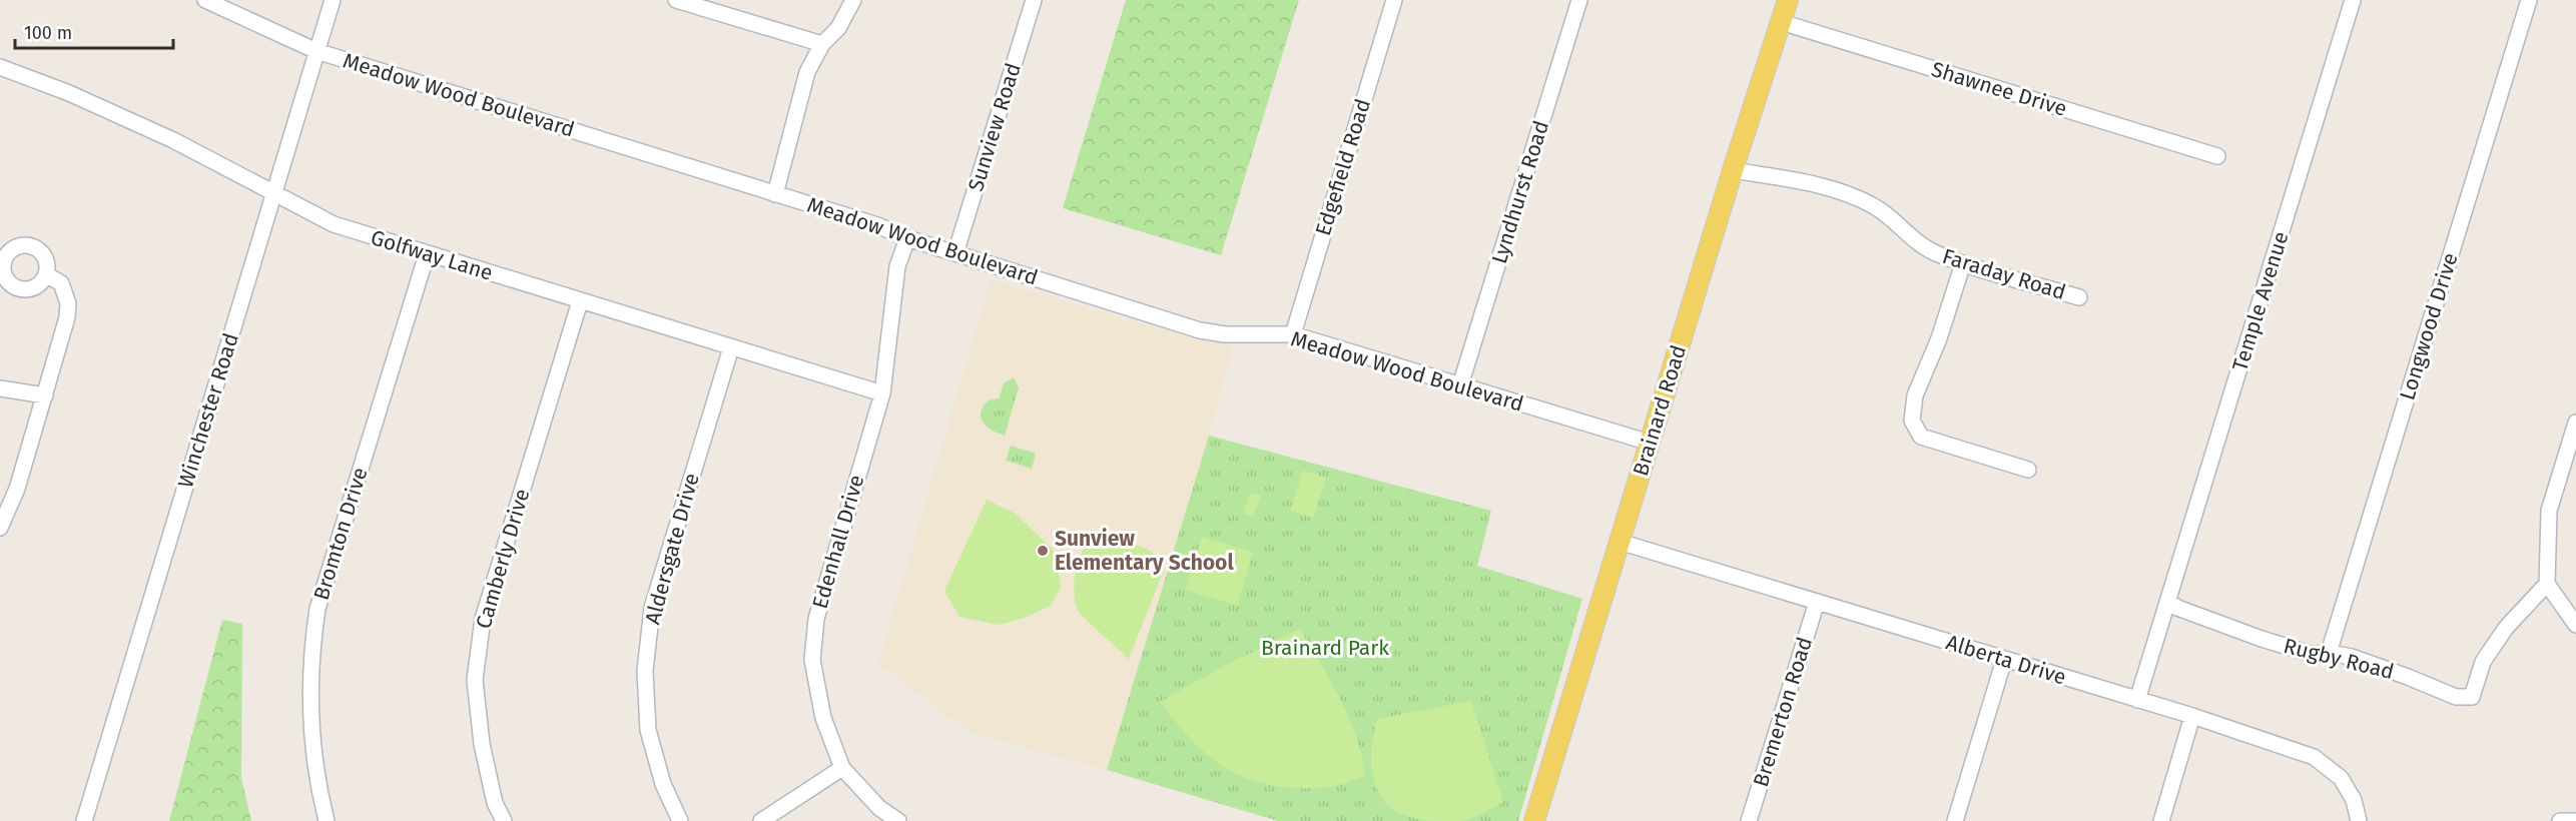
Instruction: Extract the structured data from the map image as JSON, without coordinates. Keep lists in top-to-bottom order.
{
  "streets": {
    "main road": ["Brainard Road"],
    "street": [
      "Shawnee Drive",
      "Meadow Wood Boulevard",
      "Sunview Road",
      "Edgefield Road",
      "Lyndhurst Road",
      "Golfway Lane",
      "Faraday Road",
      "Temple Avenue",
      "Longwood Drive",
      "Winchester Road",
      "Bromton Drive",
      "Edenhall Drive",
      "Aldersgate Drive",
      "Camberly Drive",
      "Rugby Road",
      "Alberta Drive",
      "Bremerton Road"
    ]
  },
  "crossings": [
    ["Shawnee Drive", "Brainard Road"],
    ["Meadow Wood Boulevard", "Sunview Road"],
    ["Meadow Wood Boulevard", "Edgefield Road"],
    ["Meadow Wood Boulevard", "Lyndhurst Road"],
    ["Meadow Wood Boulevard", "Winchester Road"],
    ["Meadow Wood Boulevard", "Brainard Road"],
    ["Meadow Wood Boulevard", "Edenhall Drive"],
    ["Golfway Lane", "Winchester Road"],
    ["Golfway Lane", "Bromton Drive"],
    ["Golfway Lane", "Edenhall Drive"],
    ["Golfway Lane", "Aldersgate Drive"],
    ["Golfway Lane", "Camberly Drive"],
    ["Faraday Road", "Brainard Road"],
    ["Temple Avenue", "Rugby Road"],
    ["Temple Avenue", "Alberta Drive"],
    ["Longwood Drive", "Rugby Road"],
    ["Brainard Road", "Alberta Drive"],
    ["Alberta Drive", "Bremerton Road"]
  ],
  "parks": ["Brainard Park"],
  "places": ["Sunview Elementary School"],
  "scale_bar": "100 m"
}
